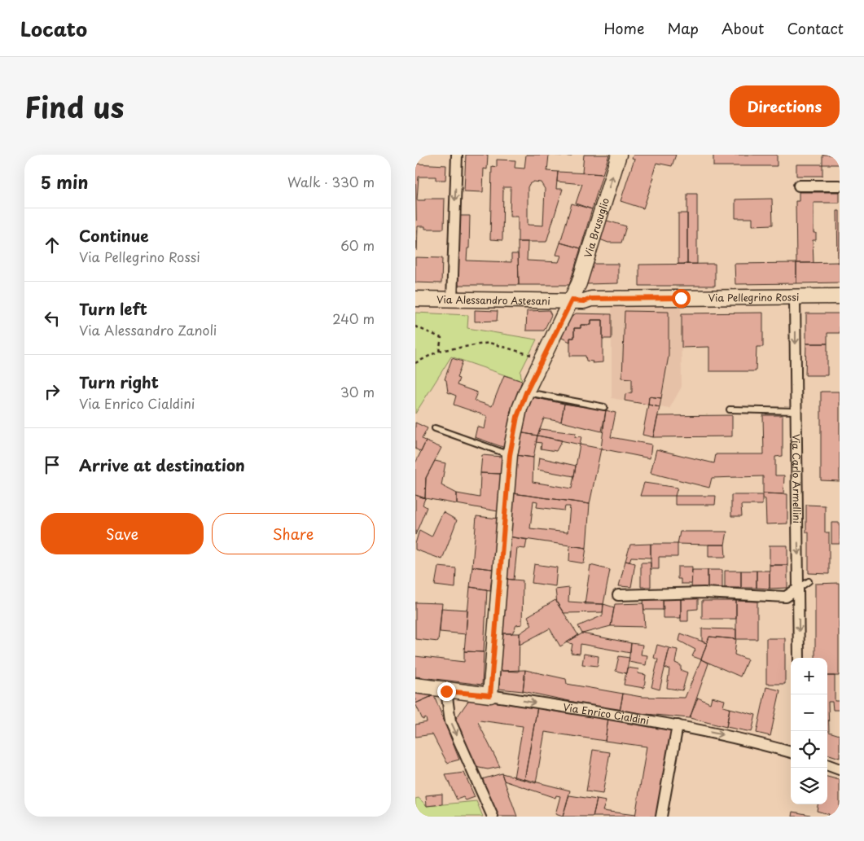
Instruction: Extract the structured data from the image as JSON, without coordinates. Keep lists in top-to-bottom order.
{
  "streets": {
    "street": [
      "Via Brusuglio",
      "Via Pellegrino Rossi",
      "Via Alessandro Astesani",
      "Via Carlo Armellini",
      "Via Enrico Cialdini"
    ]
  },
  "crossings": [
    ["Via Brusuglio", "Via Pellegrino Rossi"],
    ["Via Brusuglio", "Via Alessandro Astesani"],
    ["Via Brusuglio", "Via Enrico Cialdini"],
    ["Via Pellegrino Rossi", "Via Alessandro Astesani"],
    ["Via Pellegrino Rossi", "Via Carlo Armellini"]
  ],
  "one_way": ["Via Carlo Armellini", "Via Enrico Cialdini"],
  "page": {
    "header": "Locato",
    "nav": [
      "Home",
      "Map",
      "About",
      "Contact"
    ],
    "title": "Find us",
    "buttons": [
      "Directions",
      ["Save", "Share"]
    ],
    "heading": ["5 min", "Walk · 330 m"],
    "list": [
      ["Continue", "Via Pellegrino Rossi", "60 m"],
      ["Turn left", "Via Alessandro Zanoli", "240 m"],
      ["Turn right", "Via Enrico Cialdini", "30 m"],
      "Arrive at destination"
    ],
    "map_buttons": ["+", "−"]
  }
}
